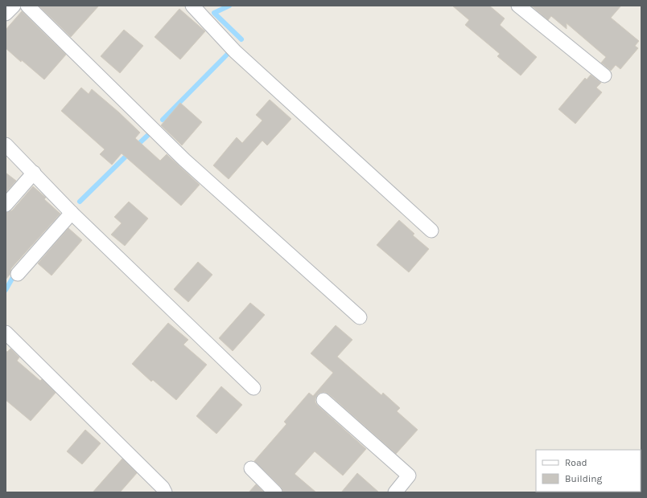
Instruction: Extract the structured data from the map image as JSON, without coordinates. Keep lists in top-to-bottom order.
{
  "legend": ["Road", "Building"]
}
